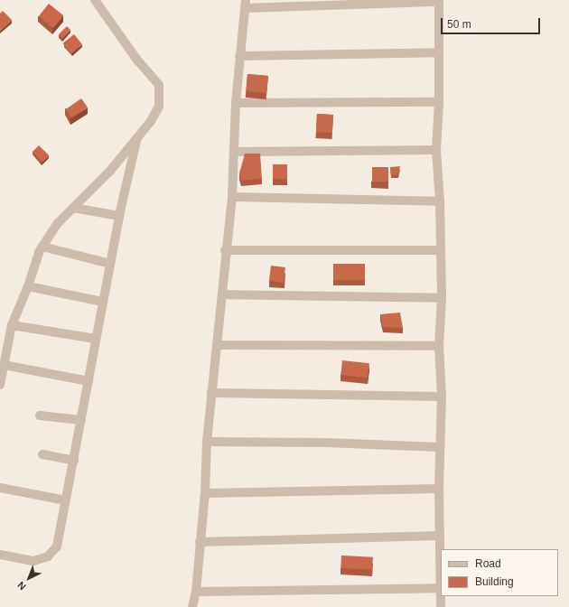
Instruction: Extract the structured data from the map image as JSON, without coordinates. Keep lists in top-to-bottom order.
{
  "legend": ["Road", "Building"],
  "scale_bar": "50 m",
  "north": "bottom left"
}
